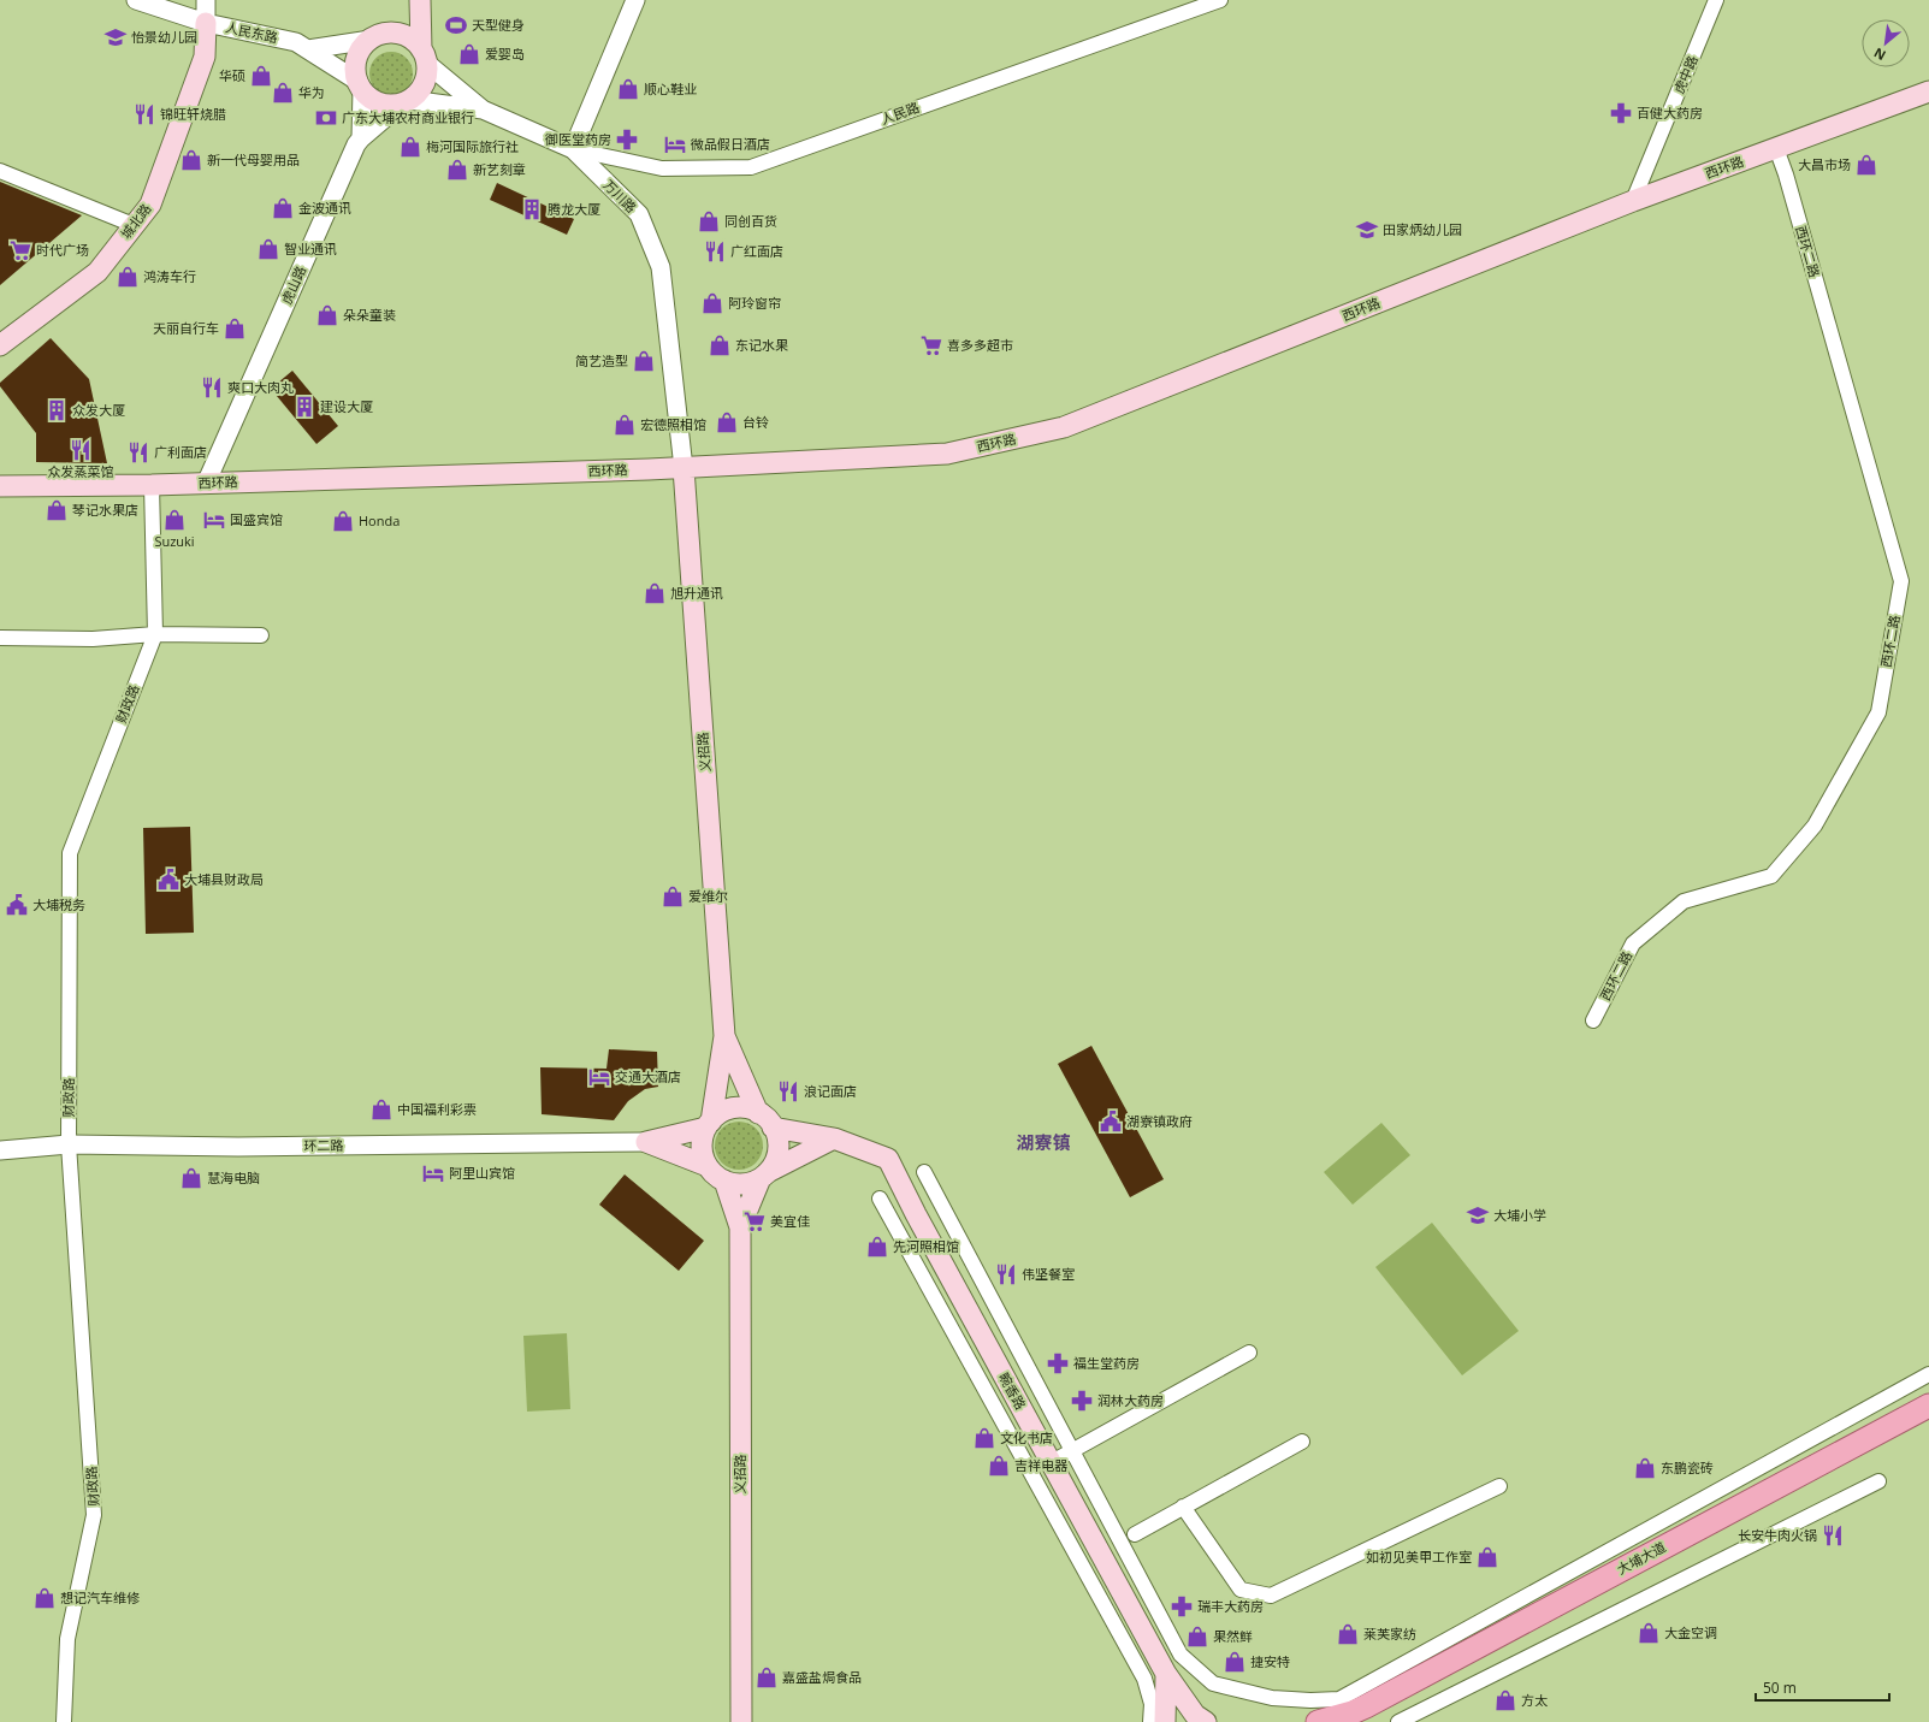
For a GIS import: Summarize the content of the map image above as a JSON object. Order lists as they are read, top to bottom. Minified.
{"streets":{"main road":["西环路","城北路","义招路","畹香路","大埔大道"],"street":["人民东路","虎中路","人民路","万川路","西环二路","虎山路","财政路","环二路"]},"crossings":[["人民东路","城北路"],["人民东路","虎山路"],["虎中路","西环路"],["人民路","万川路"],["西环路","万川路"],["西环路","西环二路"],["西环路","虎山路"],["西环路","财政路"],["西环路","义招路"],["万川路","义招路"],["财政路","环二路"]],"districts":["湖寮镇"],"places":{"sports":["天型健身"],"school or university":["怡景幼儿园","田家炳幼儿园","大埔小学"],"shop":["爱婴岛","华硕","顺心鞋业","华为","梅河国际旅行社","新一代母婴用品","大昌市场","新艺刻章","金波通讯","同创百货","智业通讯","鸿涛车行","阿玲窗帘","朵朵童装","天丽自行车","东记水果","简艺造型","台铃","宏德照相馆","琴记水果店","Suzuki","Honda","旭升通讯","爱维尔","中国福利彩票","慧海电脑","先河照相馆","文化书店","吉祥电器","东鹏瓷砖","如初见美甲工作室","想记汽车维修","大金空调","莱芙家纺","果然鲜","捷安特","嘉盛盐焗食品","方太"],"pharmacy":["百健大药房","御医堂药房","福生堂药房","润林大药房","瑞丰大药房"],"restaurant":["锦旺轩烧腊","广红面店","爽口大肉丸","众发蒸菜馆","广利面店","浪记面店","伟坚餐室","长安牛肉火锅"],"bank":["广东大埔农村商业银行"],"hotel":["微品假日酒店","国盛宾馆","交通大酒店","阿里山宾馆"],"building":["腾龙大厦","建设大厦","众发大厦"],"supermarket":["时代广场","喜多多超市","美宜佳"],"public building":["大埔县财政局","大埔税务","湖寮镇政府"]},"scale_bar":"50 m","north":"bottom left"}
